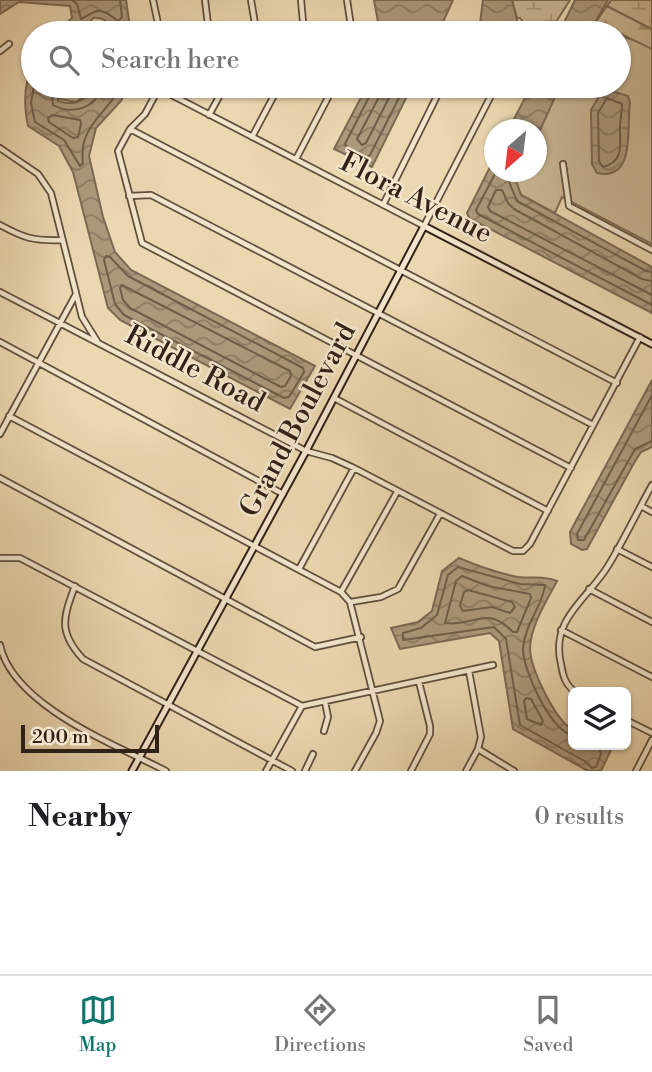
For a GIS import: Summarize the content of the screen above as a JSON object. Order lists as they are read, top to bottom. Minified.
{"streets":{"street":["Flora Avenue","Riddle Road","Grand Boulevard"]},"crossings":[["Flora Avenue","Grand Boulevard"],["Riddle Road","Grand Boulevard"]],"scale_bar":"200 m","north":"bottom left","page":{"search":"Search here","scale":"200 m","heading":["Nearby","0 results"],"nav":["Map","Directions","Saved"]}}
